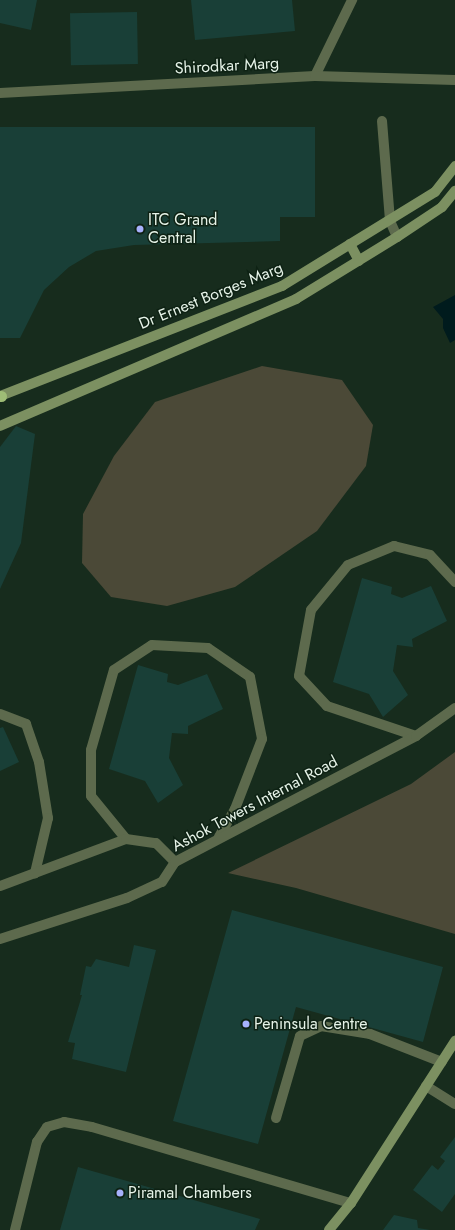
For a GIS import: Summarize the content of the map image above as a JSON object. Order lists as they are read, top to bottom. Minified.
{"streets":{"main road":["Dr Ernest Borges Marg"],"street":["Shirodkar Marg","Ashok Towers Internal Road"]},"places":["ITC Grand Central","Peninsula Centre","Piramal Chambers"]}
